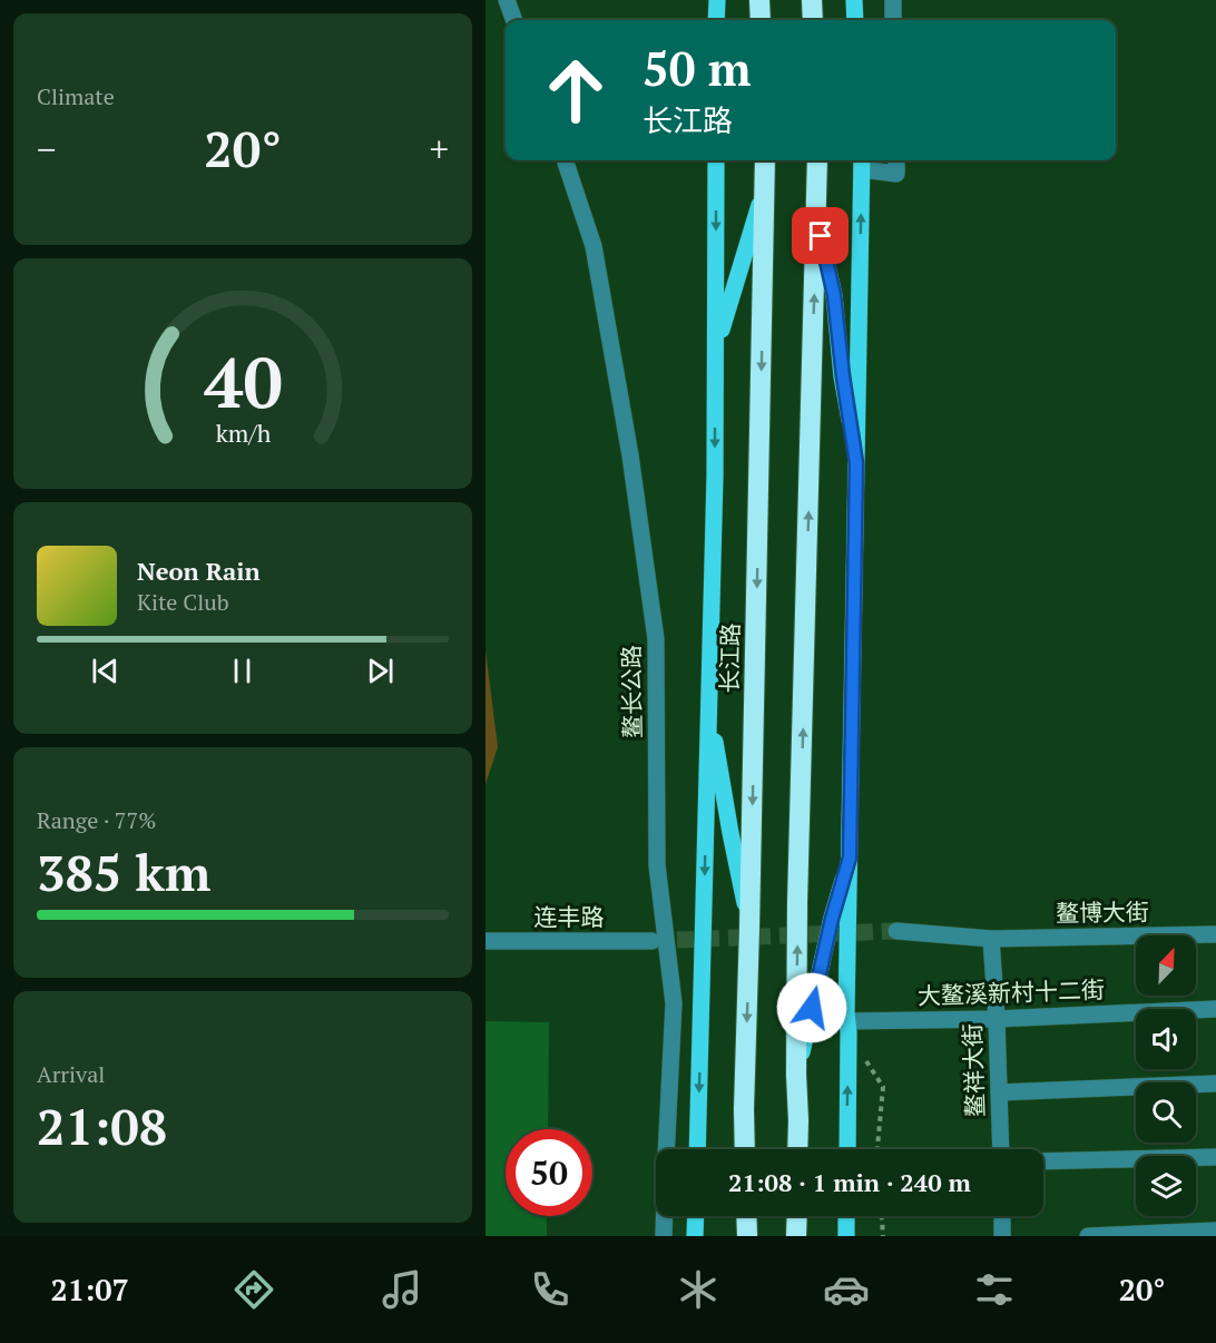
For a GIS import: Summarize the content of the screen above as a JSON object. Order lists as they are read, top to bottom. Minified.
{"streets":{"highway":["长江路"],"street":["鳌长公路","鳌博大街","连丰路","大鳌溪新村十二街","鳌祥大街"]},"crossings":[["鳌博大街","鳌祥大街"],["大鳌溪新村十二街","鳌祥大街"]],"north":"top right","page":{"tile":["Climate",["Range · 77%","385 km"],["Arrival","21:08"]],"turn":["50 m","长江路"],"heat":["−","20°","+"],"song":["Neon Rain","Kite Club"],"limit":"50","trip":"21:08 · 1 min · 240 m","tabs":["21:07","20°"],"gauge":["40","km/h"]}}
